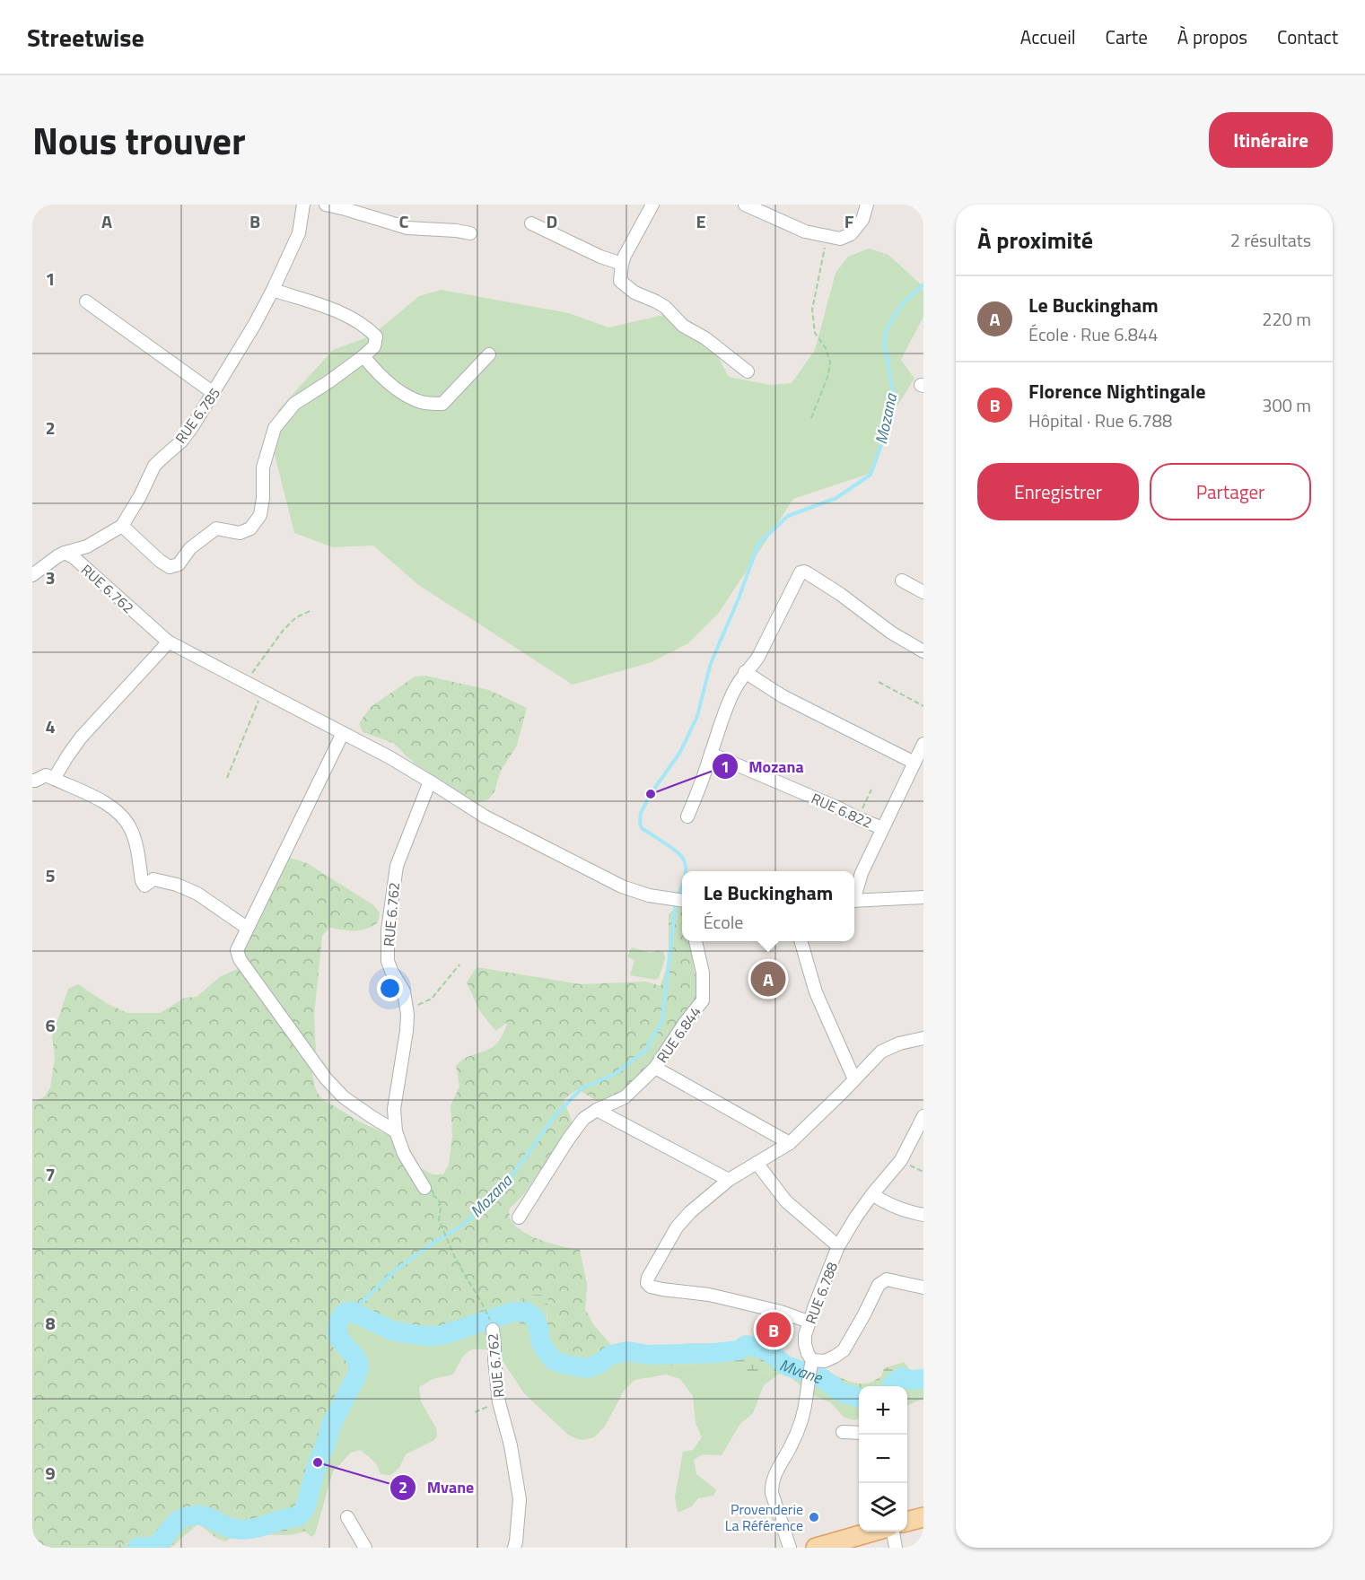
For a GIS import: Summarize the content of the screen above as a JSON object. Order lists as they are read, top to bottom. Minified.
{"streets":{"street":["RUE 6.785","RUE 6.762","RUE 6.822","RUE 6.844","RUE 6.788"]},"crossings":[["RUE 6.785","RUE 6.762"]],"water":["Mozana","Mvane"],"places":["Mozana","Mvane","Provenderie La Référence"],"page":{"header":"Streetwise","nav":["Accueil","Carte","À propos","Contact"],"title":"Nous trouver","buttons":["Itinéraire",["Enregistrer","Partager"]],"heading":["À proximité","2 résultats"],"list":[{"mark":"A","name":"Le Buckingham","note":"École · Rue 6.844","value":"220 m"},{"mark":"B","name":"Florence Nightingale","note":"Hôpital · Rue 6.788","value":"300 m"}],"popup":["Le Buckingham","École"],"pins":["A","B"],"map_buttons":["+","−"]},"grid":{"columns":["A","B","C","D","E","F"],"rows":["1","2","3","4","5","6","7","8","9"]}}
